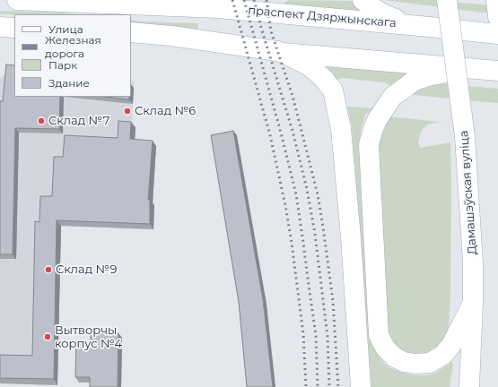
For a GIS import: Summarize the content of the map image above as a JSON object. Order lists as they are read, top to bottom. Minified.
{"streets":{"main road":["праспект Дзяржынскага","Дамашэўская вуліца"]},"places":["Склад №6","Склад №7","Склад №9","Вытворчы корпус №4"],"legend":["Улица","Железная дорога","Парк","Здание"]}
